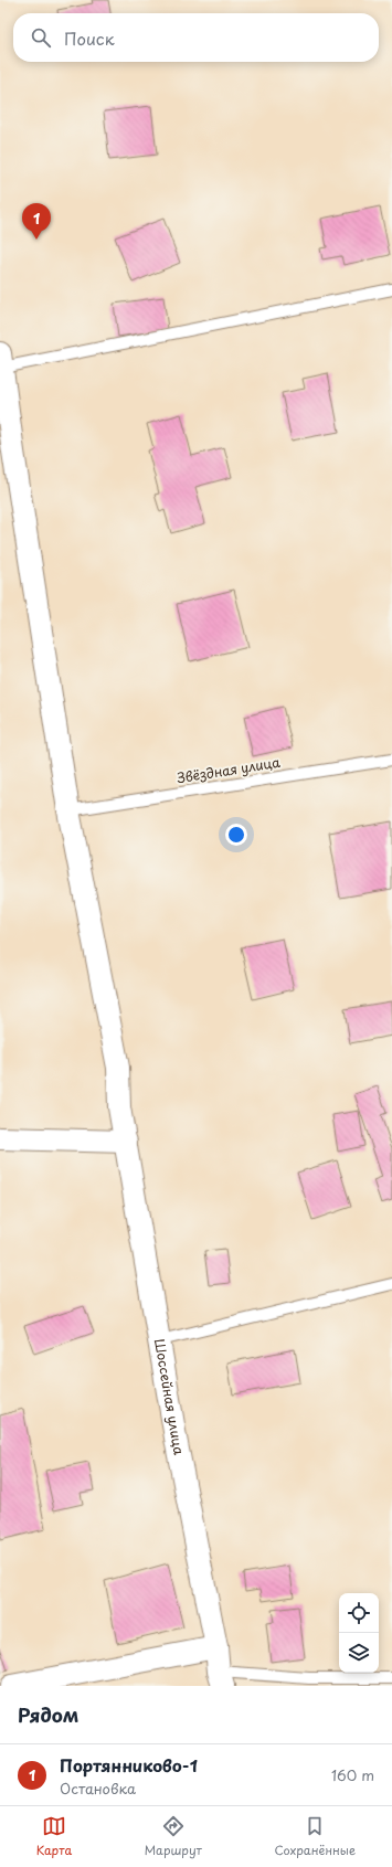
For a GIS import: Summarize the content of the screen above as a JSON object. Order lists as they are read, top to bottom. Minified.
{"streets":{"street":["Шоссейная улица"],"lane":["Звёздная улица"]},"crossings":[["Звёздная улица","Шоссейная улица"]],"page":{"search":"Поиск","pins":"1","heading":"Рядом","list":[{"mark":"1","name":"Портянниково-1","note":"Остановка","value":"160 m"}],"nav":["Карта","Маршрут","Сохранённые"]}}
